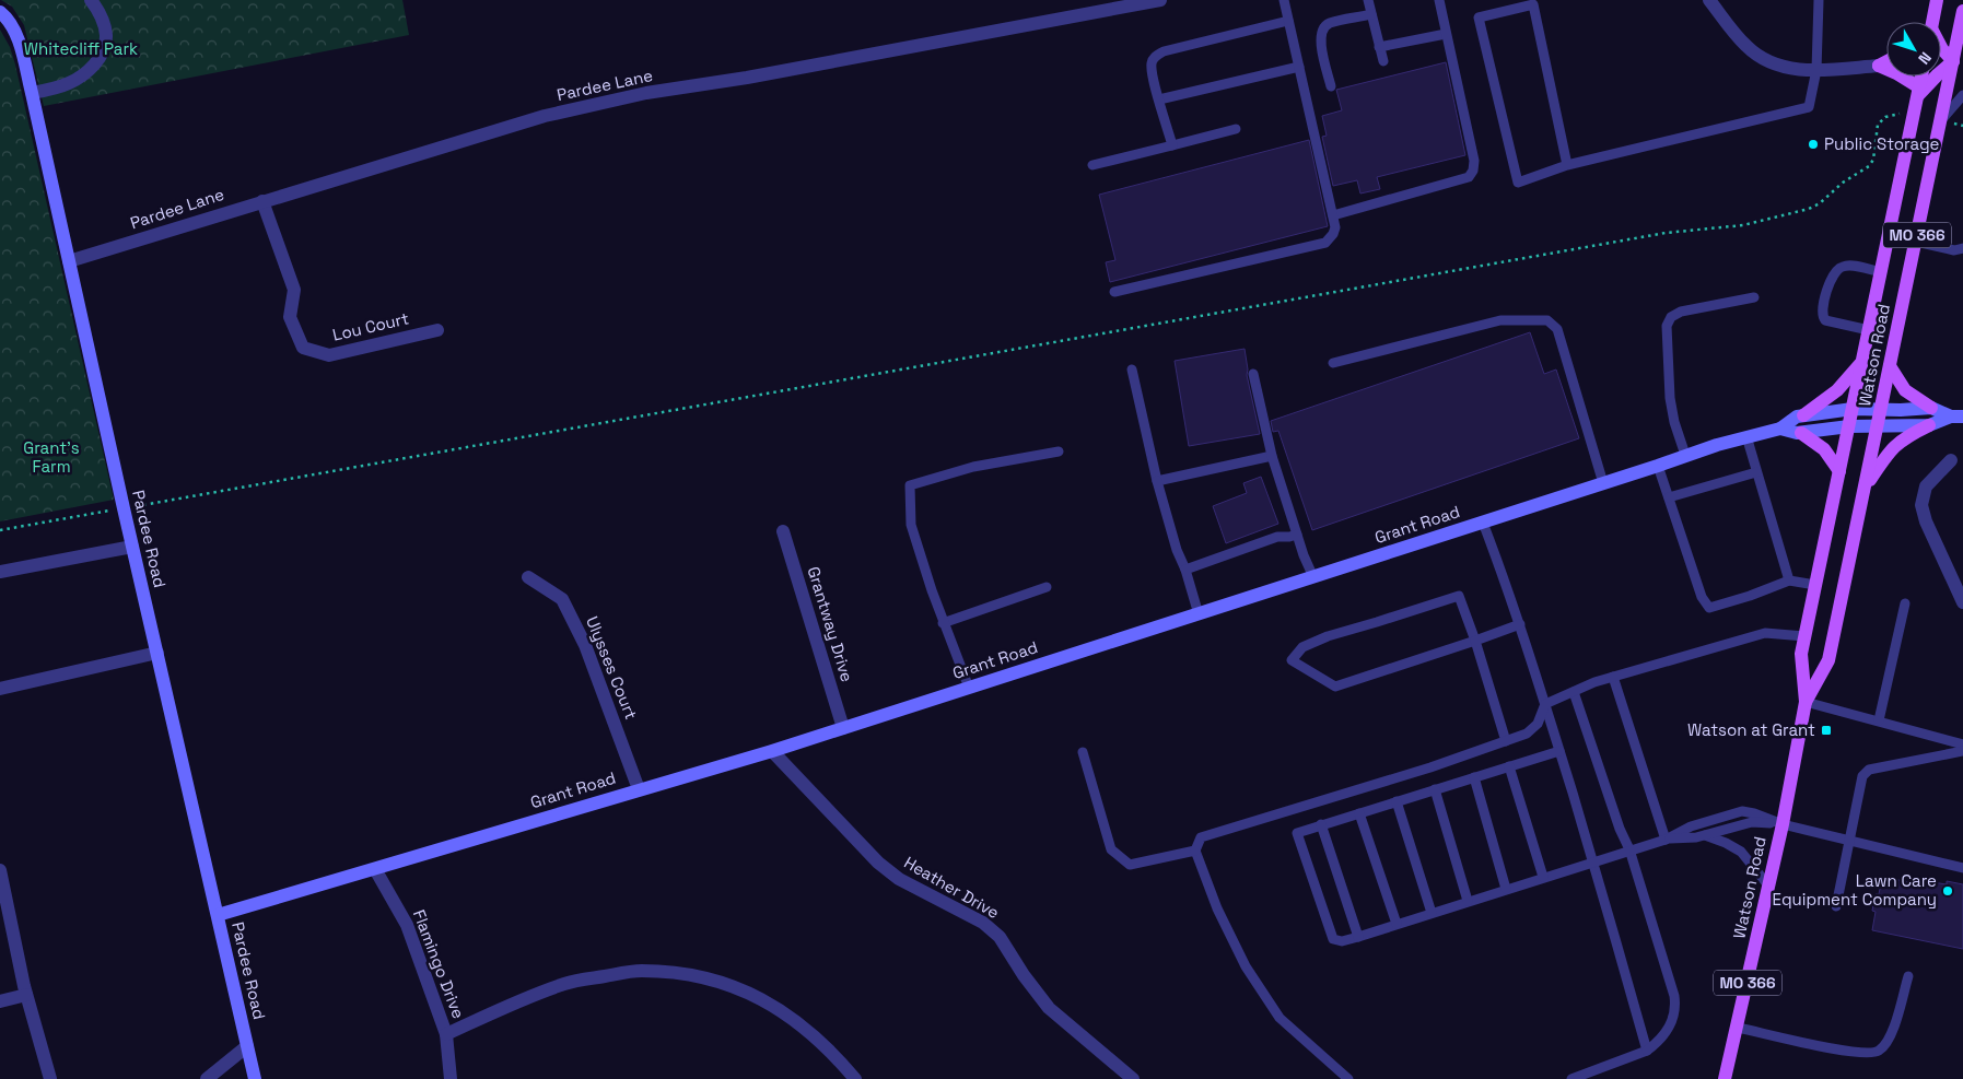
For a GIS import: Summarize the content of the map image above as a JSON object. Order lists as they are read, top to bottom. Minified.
{"streets":{"main road":["MO 366","Watson Road"],"street":["Pardee Lane","Lou Court","Grant Road","Pardee Road","Grantway Drive","Ulysses Court","Heather Drive","Flamingo Drive"]},"crossings":[["Pardee Lane","Lou Court"],["Pardee Lane","Pardee Road"],["Watson Road","Grant Road"],["Grant Road","Pardee Road"],["Grant Road","Grantway Drive"],["Grant Road","Ulysses Court"],["Grant Road","Heather Drive"],["Grant Road","Flamingo Drive"]],"parks":["Whitecliff Park","Grant's Farm"],"places":{"other":["Public Storage","Lawn Care Equipment Company"],"transit":["Watson at Grant"]},"north":"bottom right"}
